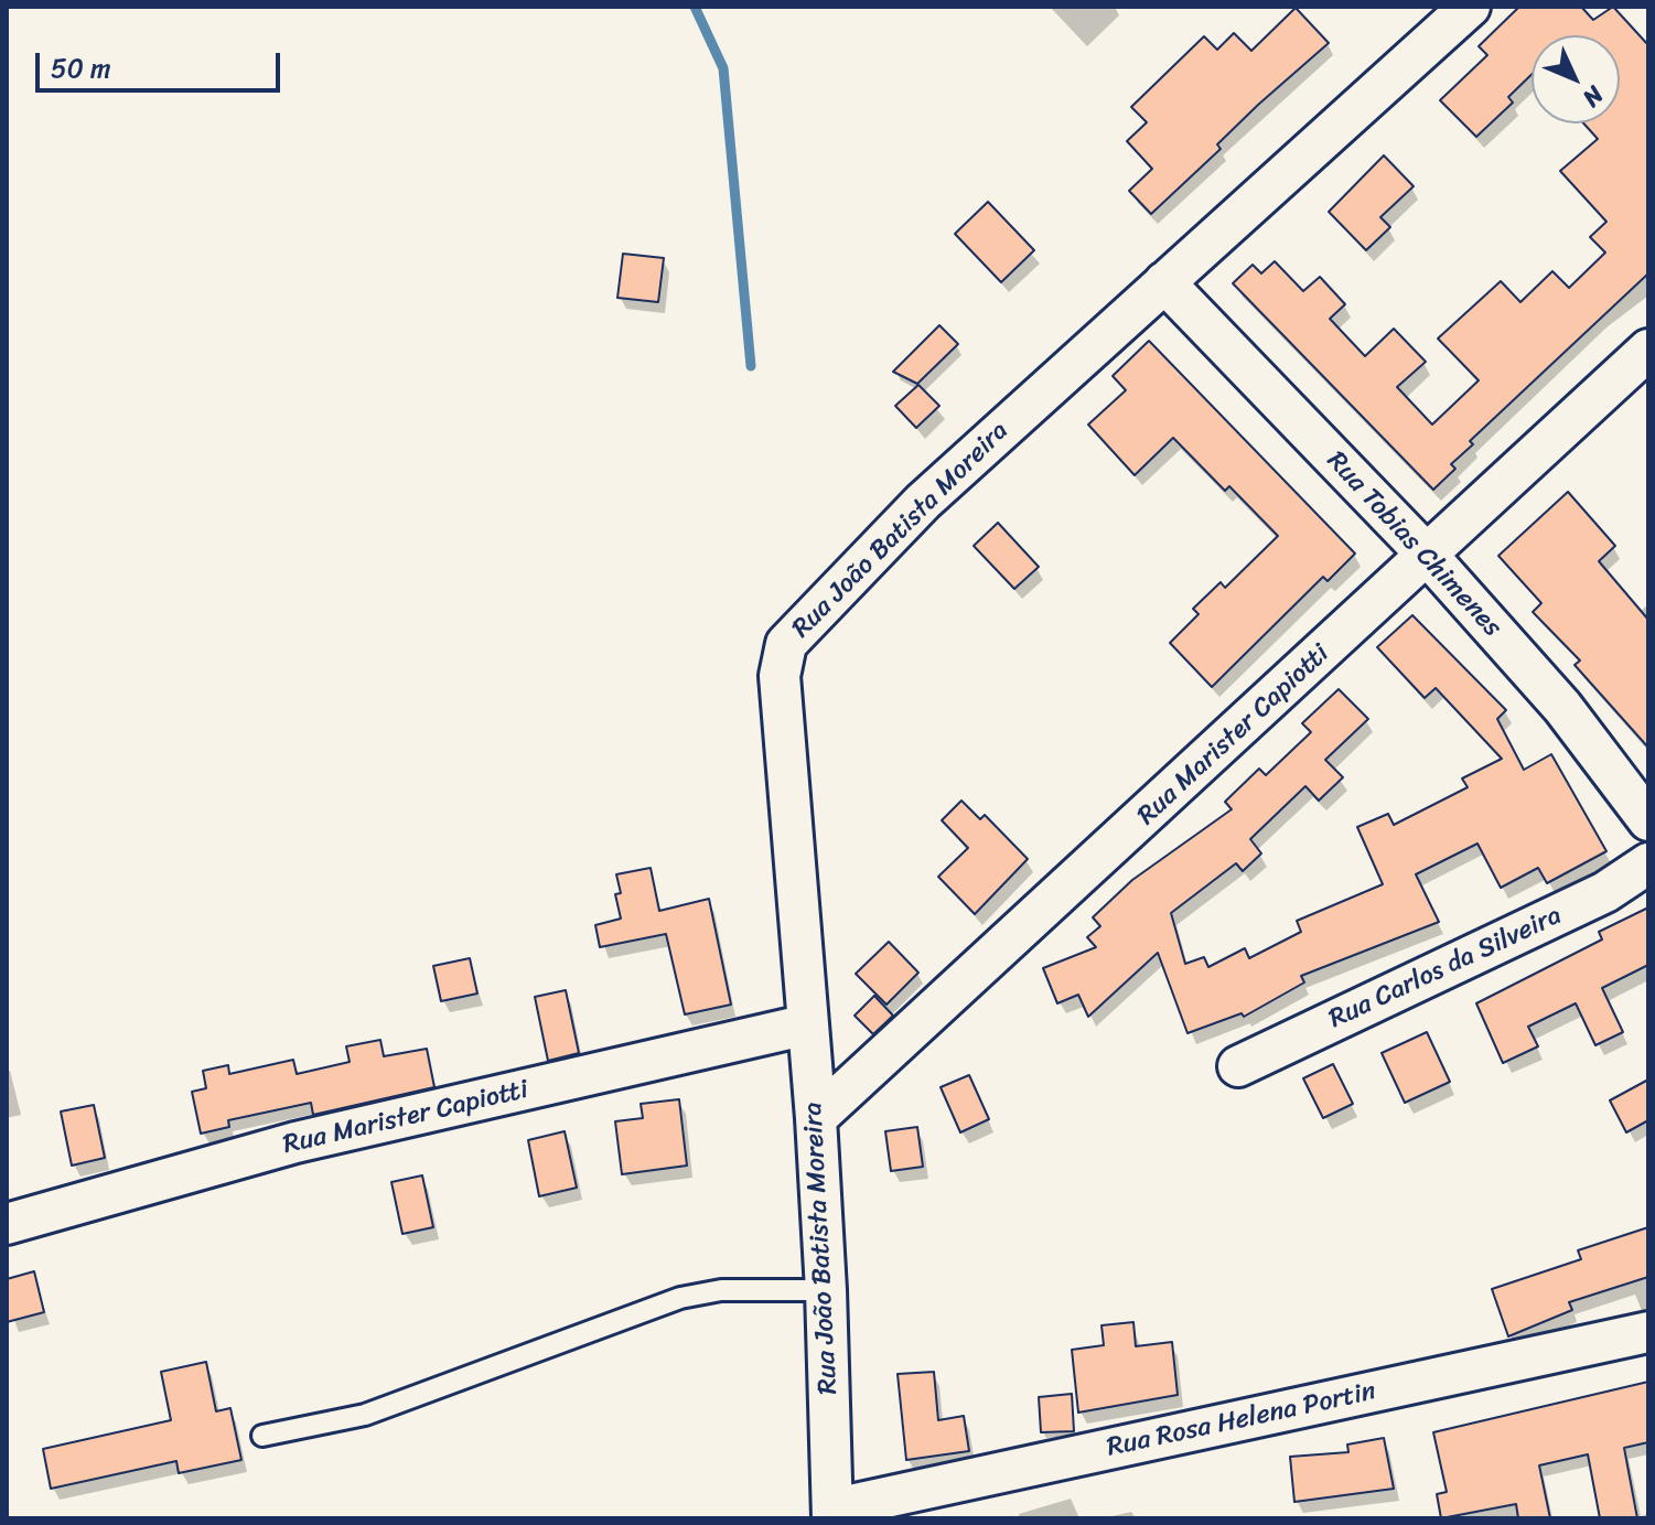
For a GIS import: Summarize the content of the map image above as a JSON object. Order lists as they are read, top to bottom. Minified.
{"streets":{"street":["Rua João Batista Moreira","Rua Tobias Chimenes","Rua Marister Capiotti","Rua Carlos da Silveira","Rua Rosa Helena Portin"]},"crossings":[["Rua João Batista Moreira","Rua Tobias Chimenes"],["Rua João Batista Moreira","Rua Marister Capiotti"],["Rua João Batista Moreira","Rua Rosa Helena Portin"],["Rua Tobias Chimenes","Rua Marister Capiotti"]],"scale_bar":"50 m","north":"bottom right"}
